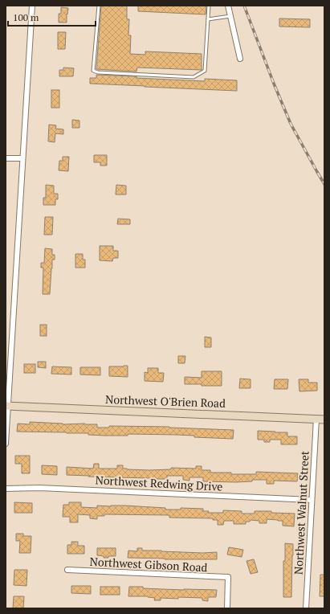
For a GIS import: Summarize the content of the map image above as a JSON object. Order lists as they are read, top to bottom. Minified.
{"streets":{"street":["Northwest O'Brien Road","Northwest Redwing Drive","Northwest Walnut Street","Northwest Gibson Road"]},"crossings":[["Northwest O'Brien Road","Northwest Walnut Street"],["Northwest Redwing Drive","Northwest Walnut Street"]],"scale_bar":"100 m"}
